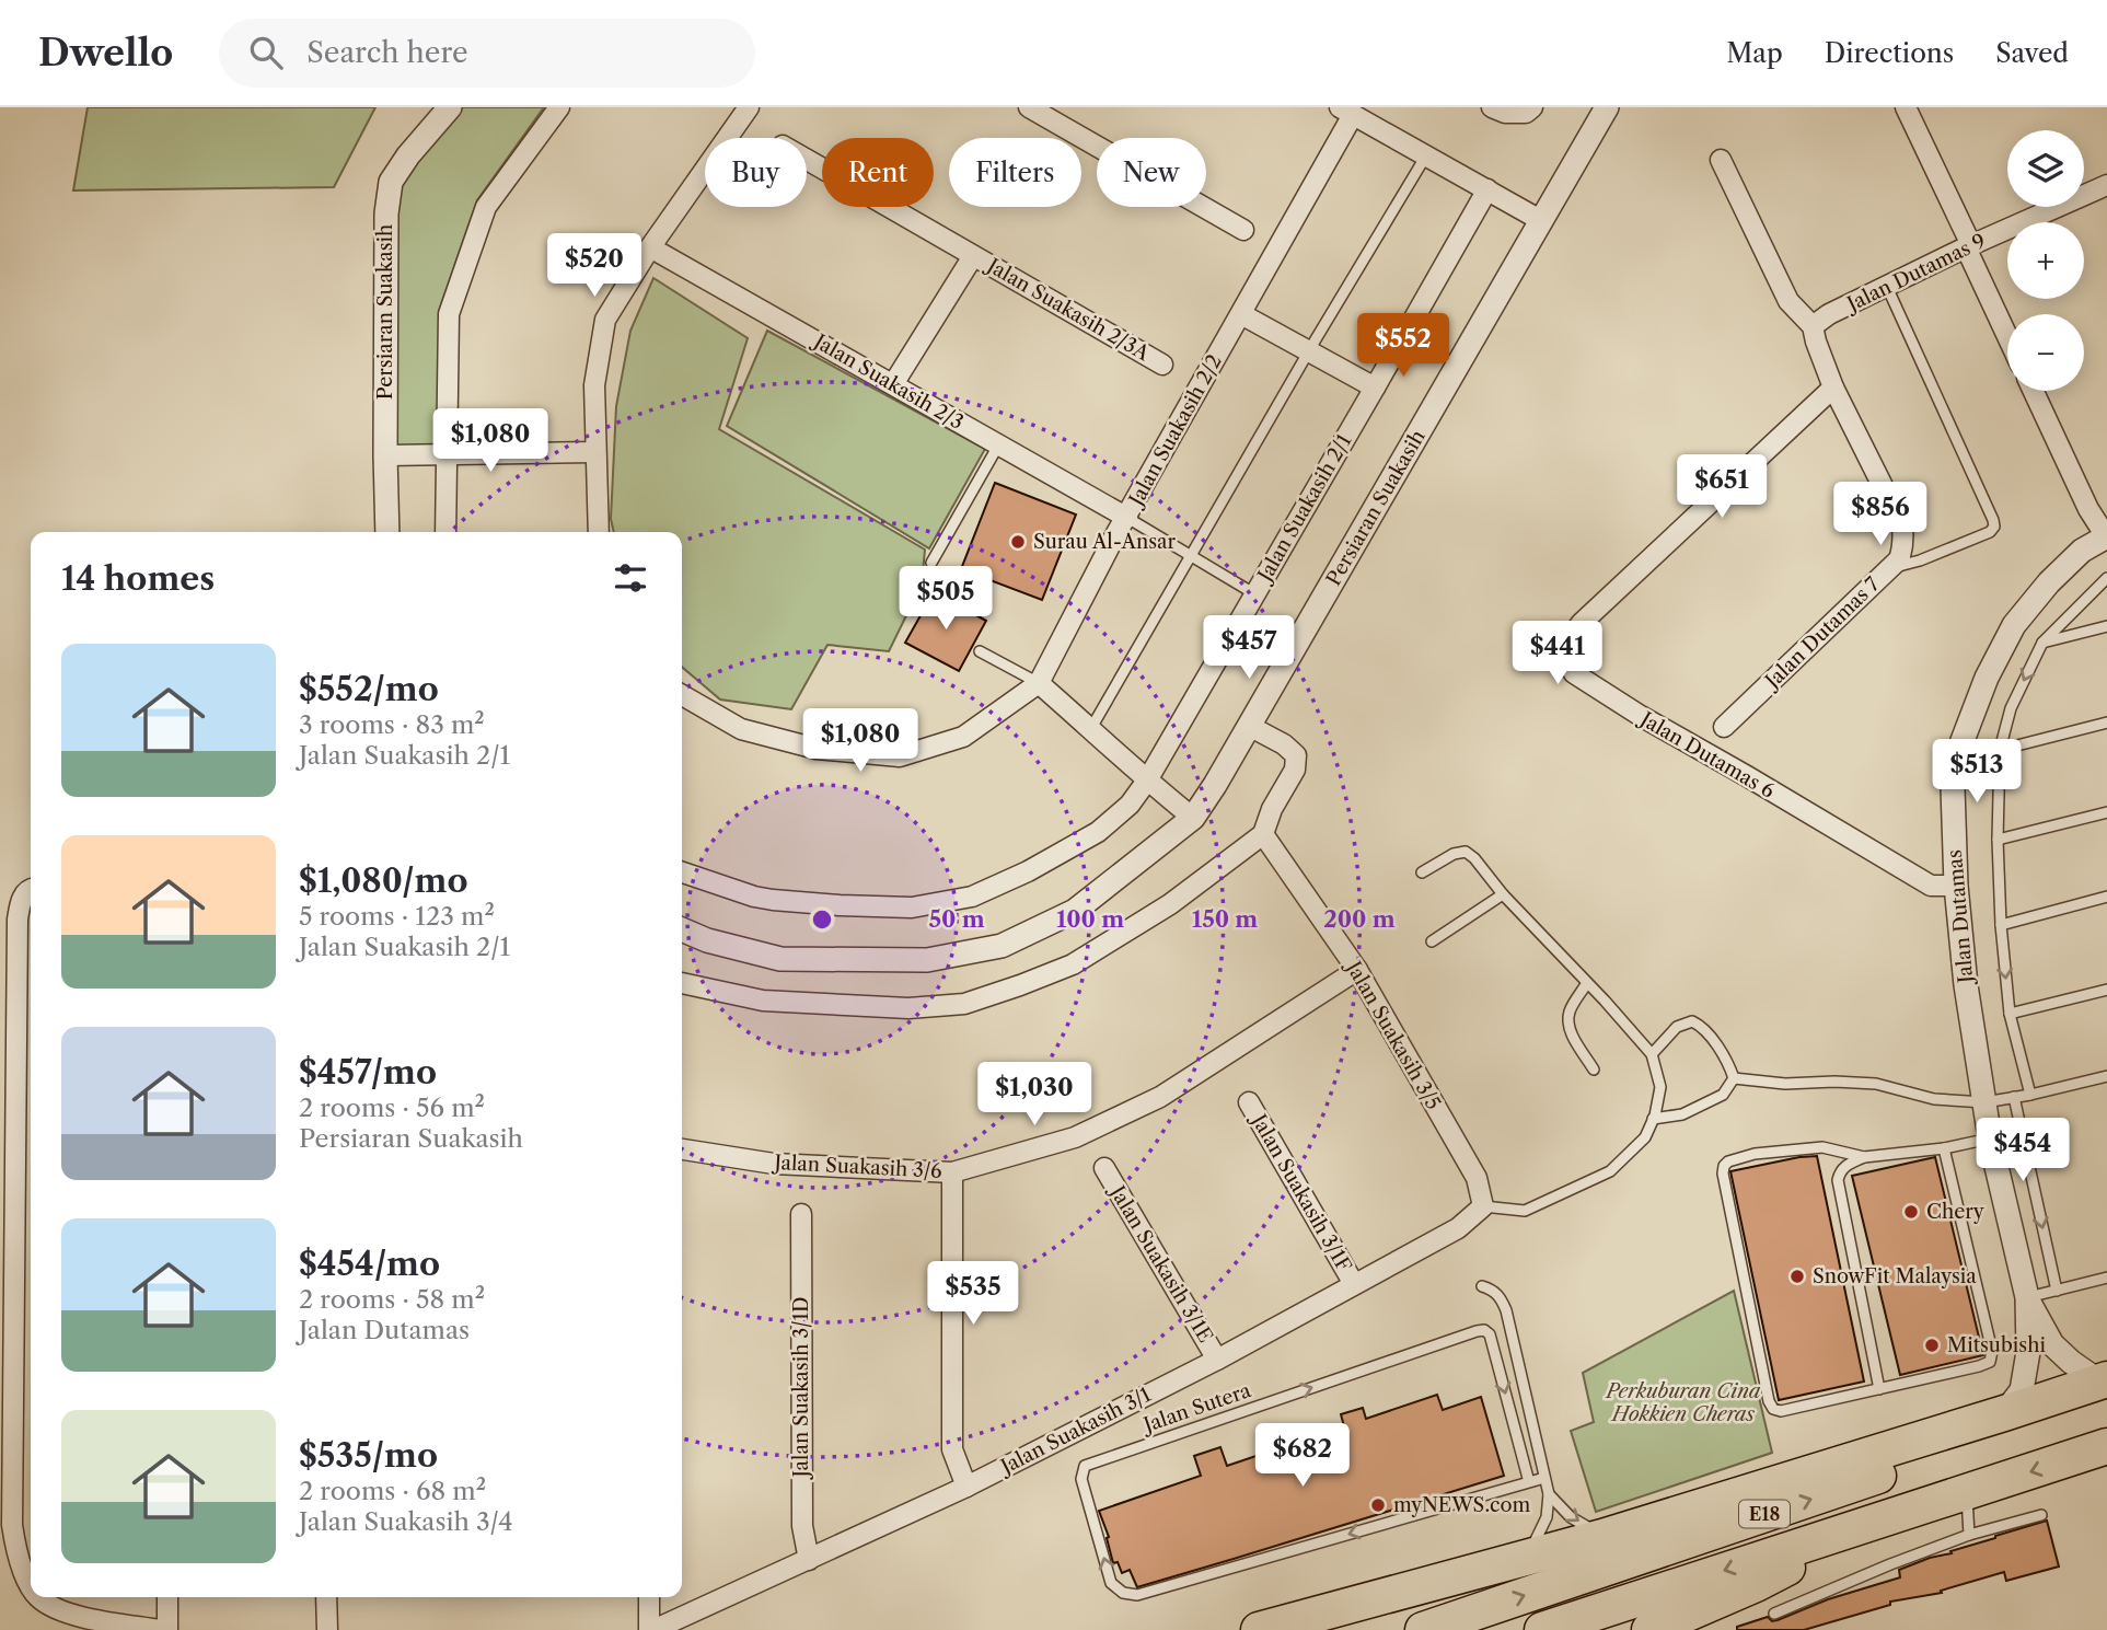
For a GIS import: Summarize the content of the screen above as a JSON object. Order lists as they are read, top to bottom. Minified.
{"streets":{"highway":["E18"],"street":["Jalan Dutamas 9","Jalan Suakasih 2/3A","Persiaran Suakasih","Jalan Suakasih 2/3","Jalan Suakasih 2/2","Jalan Suakasih 2/1","Jalan Dutamas 7","Jalan Dutamas 6","Jalan Dutamas","Jalan Suakasih 3/5","Jalan Suakasih 3/6","Jalan Suakasih 3/1F","Jalan Suakasih 3/1E","Jalan Suakasih 3/1D","Jalan Suakasih 3/1"],"lane":["Jalan Sutera"]},"crossings":[["Jalan Dutamas 9","Jalan Dutamas 7"],["Jalan Suakasih 2/3A","Jalan Suakasih 2/3"],["Jalan Suakasih 2/3","Jalan Suakasih 2/2"],["Jalan Dutamas 7","Jalan Dutamas 6"],["Jalan Dutamas 6","Jalan Dutamas"],["Jalan Suakasih 3/5","Jalan Suakasih 3/6"],["Jalan Suakasih 3/5","Jalan Suakasih 3/1"],["Jalan Suakasih 3/1F","Jalan Suakasih 3/1"],["Jalan Suakasih 3/1E","Jalan Suakasih 3/1"],["Jalan Suakasih 3/1D","Jalan Suakasih 3/1"]],"parks":["Perkuburan Cina Hokkien Cheras"],"places":["Surau Al-Ansar","Chery","SnowFit Malaysia","Mitsubishi","myNEWS.com"],"page":{"header":"Dwello","search":"Search here","nav":["Map","Directions","Saved"],"map_buttons":["+","−"],"chip":["Buy","Rent","Filters","New"],"price":["$520","$552","$1,080","$651","$856","$505","$457","$441","$1,080","$513","$1,030","$454","$535","$682"],"heading":"14 homes","list":[{"name":"$552/mo","note":"3 rooms · 83 m² · Jalan Suakasih 2/1"},{"name":"$1,080/mo","note":"5 rooms · 123 m² · Jalan Suakasih 2/1"},{"name":"$457/mo","note":"2 rooms · 56 m² · Persiaran Suakasih"},{"name":"$454/mo","note":"2 rooms · 58 m² · Jalan Dutamas"},{"name":"$535/mo","note":"2 rooms · 68 m² · Jalan Suakasih 3/4"}]},"rings":["50 m","100 m","150 m","200 m"]}
